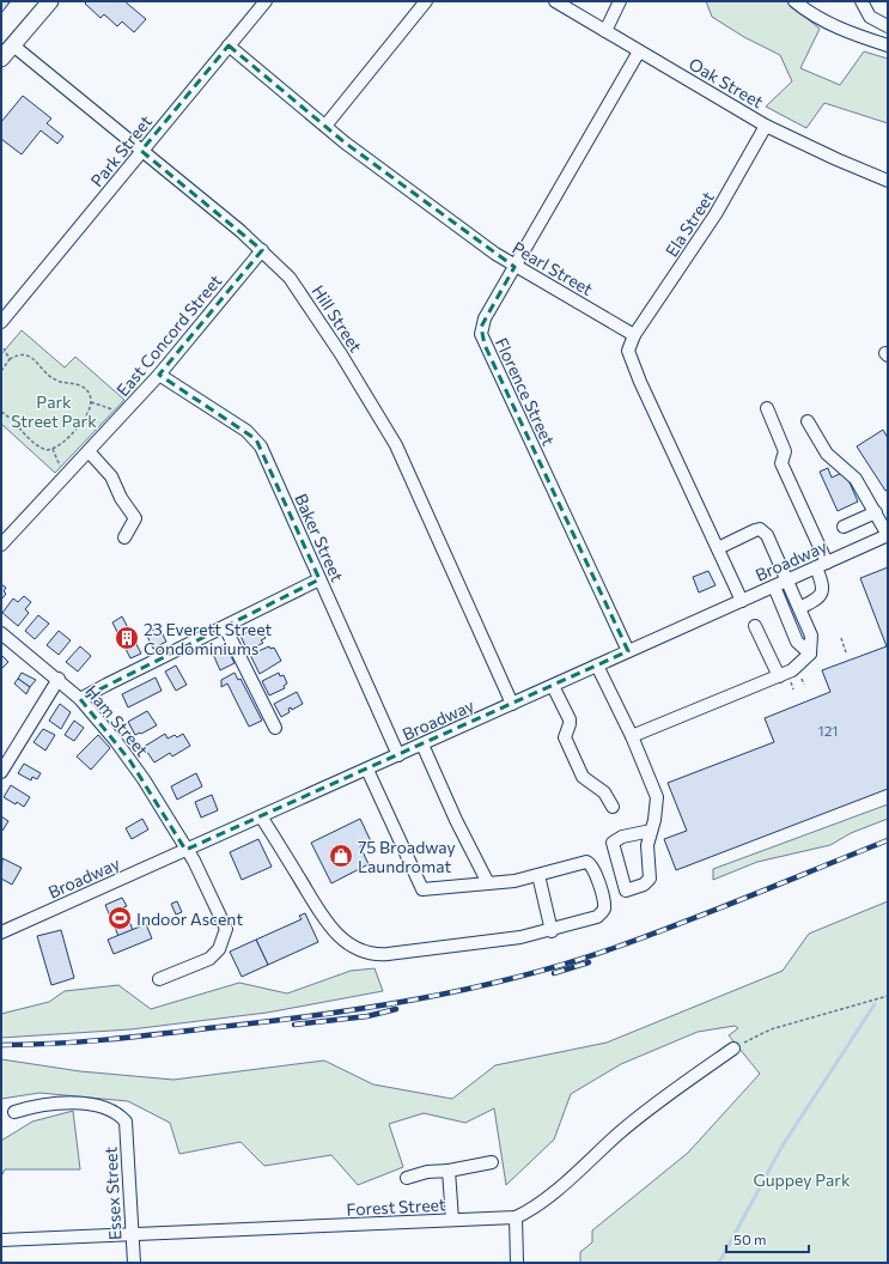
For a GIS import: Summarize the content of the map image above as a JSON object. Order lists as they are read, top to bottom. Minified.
{"streets":{"street":["Oak Street","Park Street","Ela Street","Pearl Street","Hill Street","East Concord Street","Florence Street","Baker Street","Broadway","Ham Street","Essex Street","Forest Street"]},"crossings":[["Oak Street","Ela Street"],["Oak Street","Florence Street"],["Park Street","Pearl Street"],["Park Street","Hill Street"],["Ela Street","Pearl Street"],["Pearl Street","Florence Street"],["Hill Street","East Concord Street"],["Hill Street","Broadway"],["East Concord Street","Baker Street"],["Florence Street","Broadway"],["Baker Street","Broadway"],["Broadway","Ham Street"],["Essex Street","Forest Street"]],"parks":["Park Street Park","Guppey Park"],"places":{"building":["23 Everett Street Condominiums"],"shop":["75 Broadway Laundromat"],"sports":["Indoor Ascent"]},"house_numbers":["121"],"scale_bar":"50 m"}
